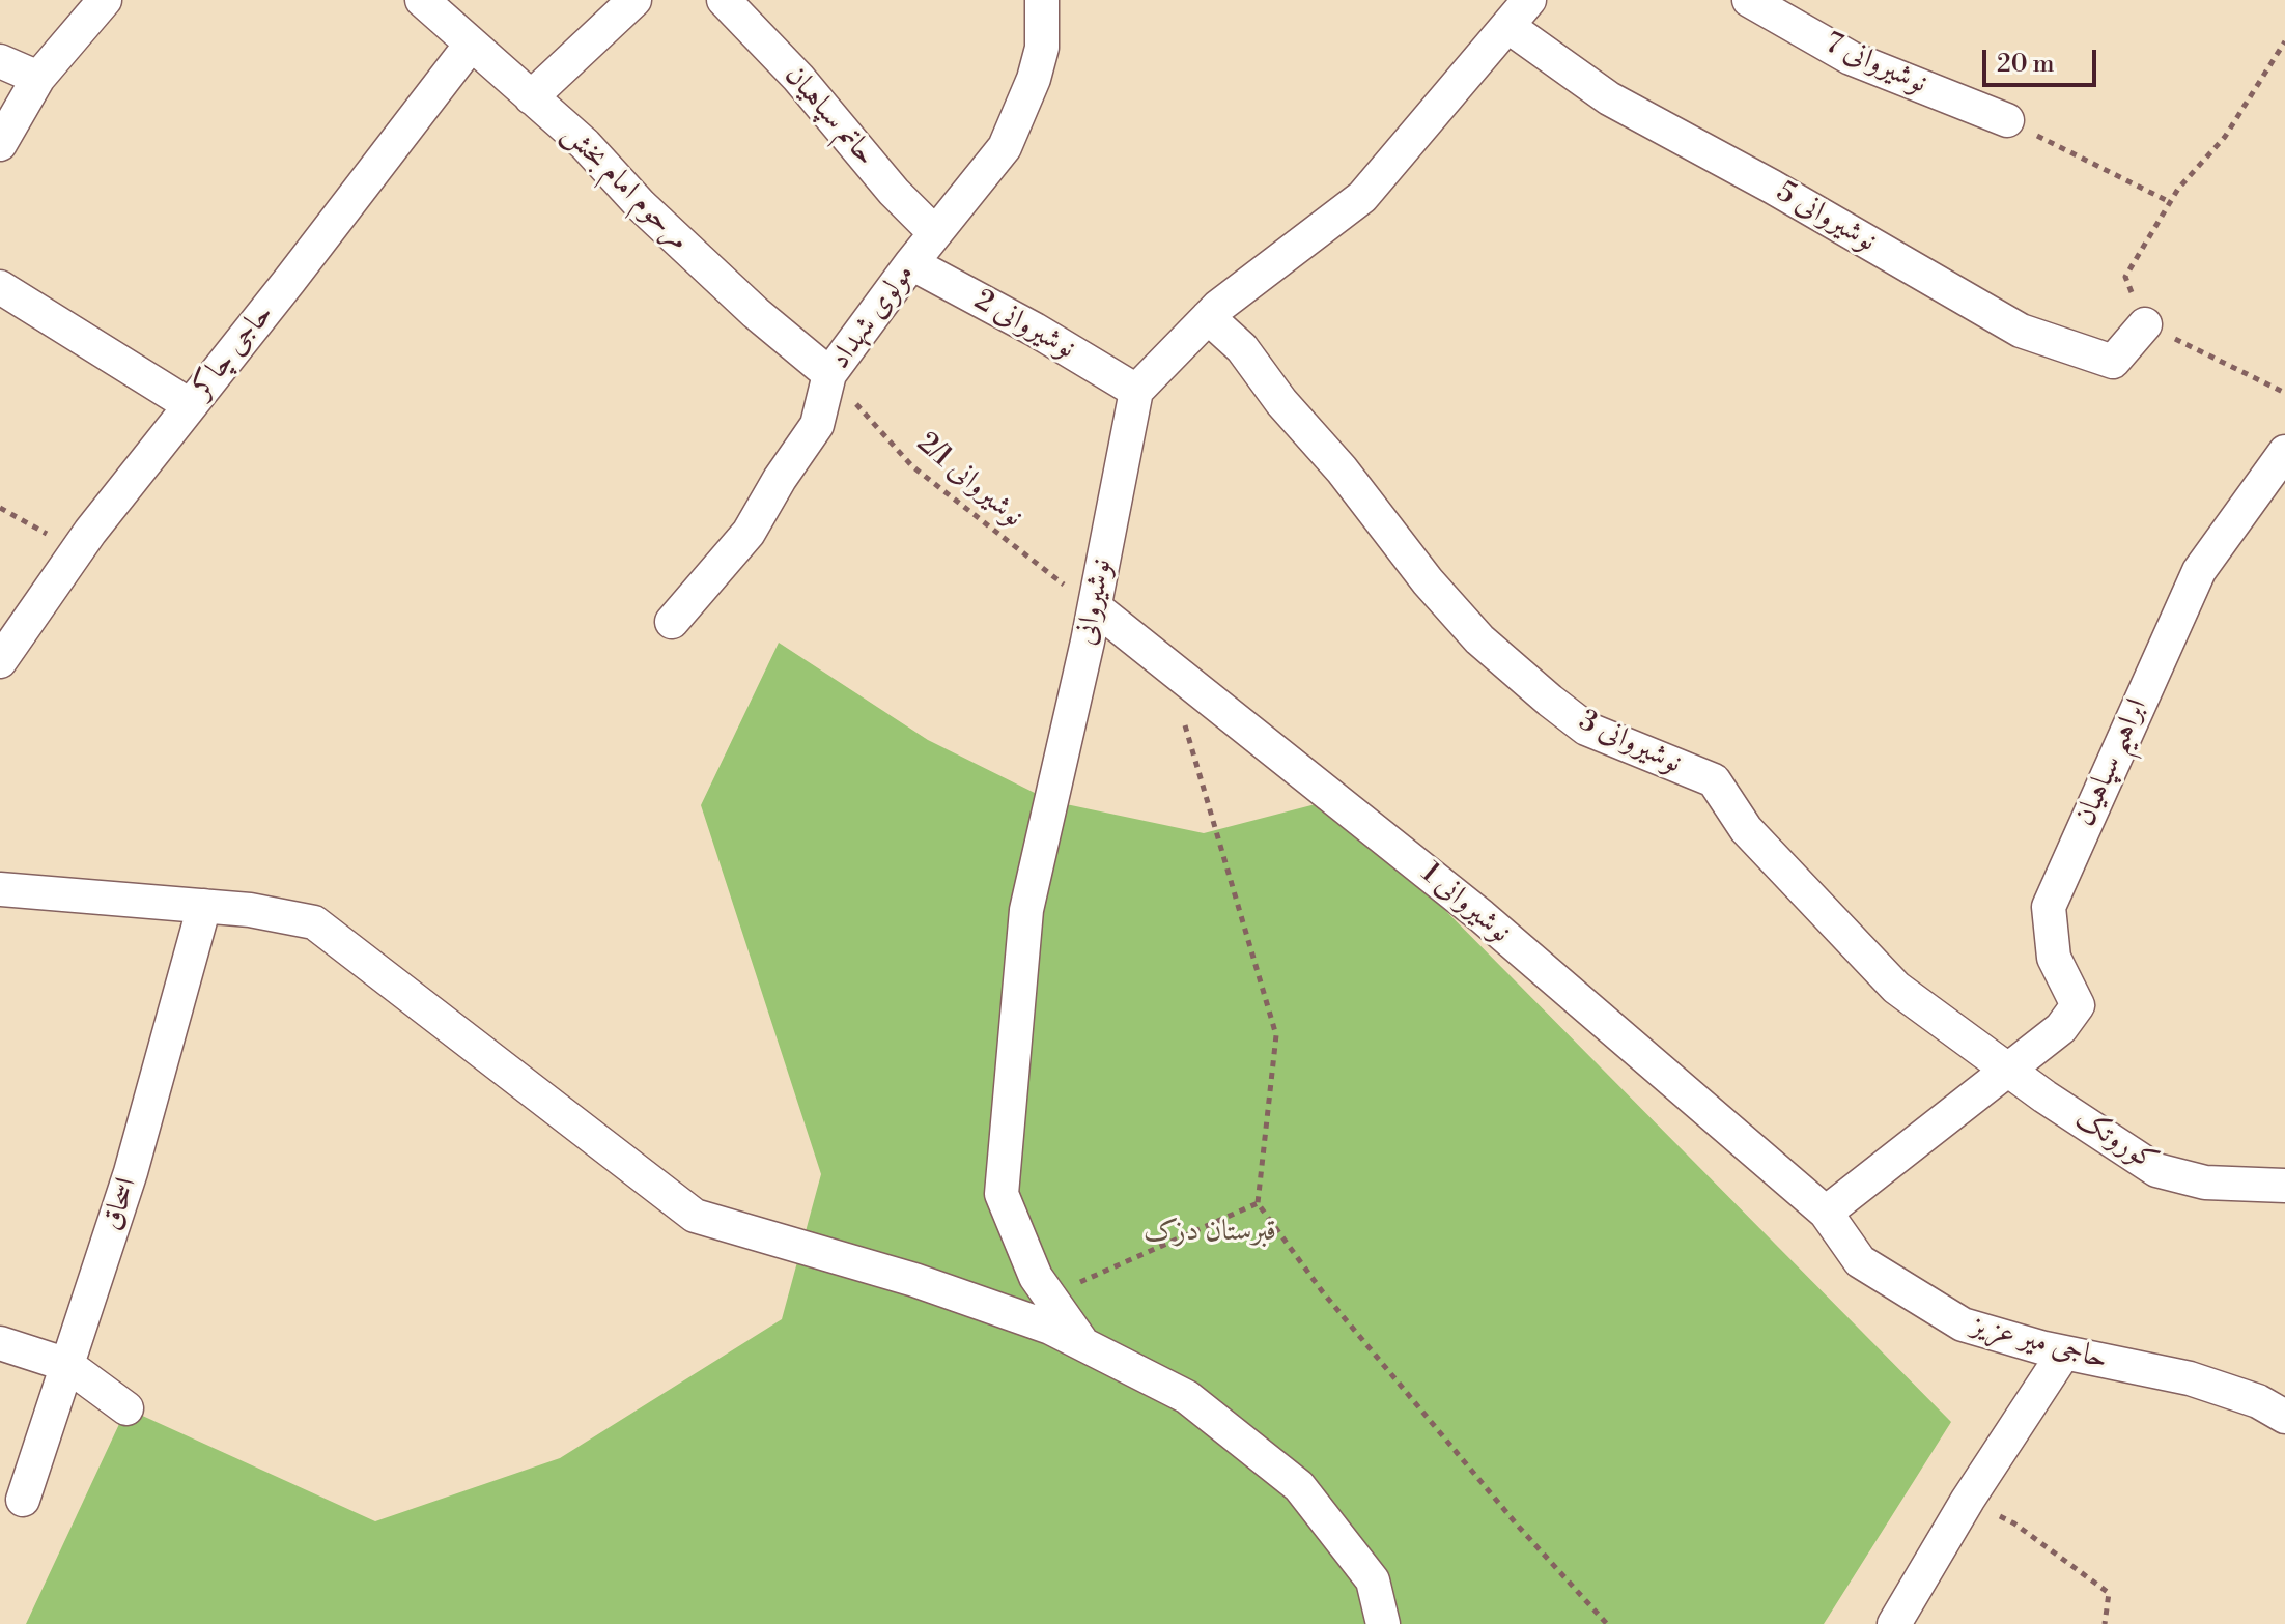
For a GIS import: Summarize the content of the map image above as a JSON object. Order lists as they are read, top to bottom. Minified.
{"streets":{"street":["نوشیروانی 7","حاتم سپاهیان","مرحوم امام بخش","نوشیروانی 5","مولوی شهداد","نوشیروانی 2","حاجی چاکر","نوشیروانی","نوشیروانی 3","ابراهیم سپاهیان","نوشیروانی 1","کوروتک","اسحاق","حاجی میر عزیز"],"path":["نوشیروانی 2/1"]},"crossings":[["حاتم سپاهیان","مولوی شهداد"],["مرحوم امام بخش","مولوی شهداد"],["مرحوم امام بخش","حاجی چاکر"],["مرحوم امام بخش","نوشیروانی 2/1"],["مولوی شهداد","نوشیروانی 2"],["مولوی شهداد","نوشیروانی 2/1"],["نوشیروانی 2","نوشیروانی"],["نوشیروانی 2/1","نوشیروانی"],["نوشیروانی 2/1","نوشیروانی 1"],["نوشیروانی","نوشیروانی 1"],["نوشیروانی 3","ابراهیم سپاهیان"],["نوشیروانی 3","کوروتک"],["ابراهیم سپاهیان","کوروتک"],["نوشیروانی 1","حاجی میر عزیز"]],"parks":["قبرستان دزک"],"scale_bar":"20 m"}
